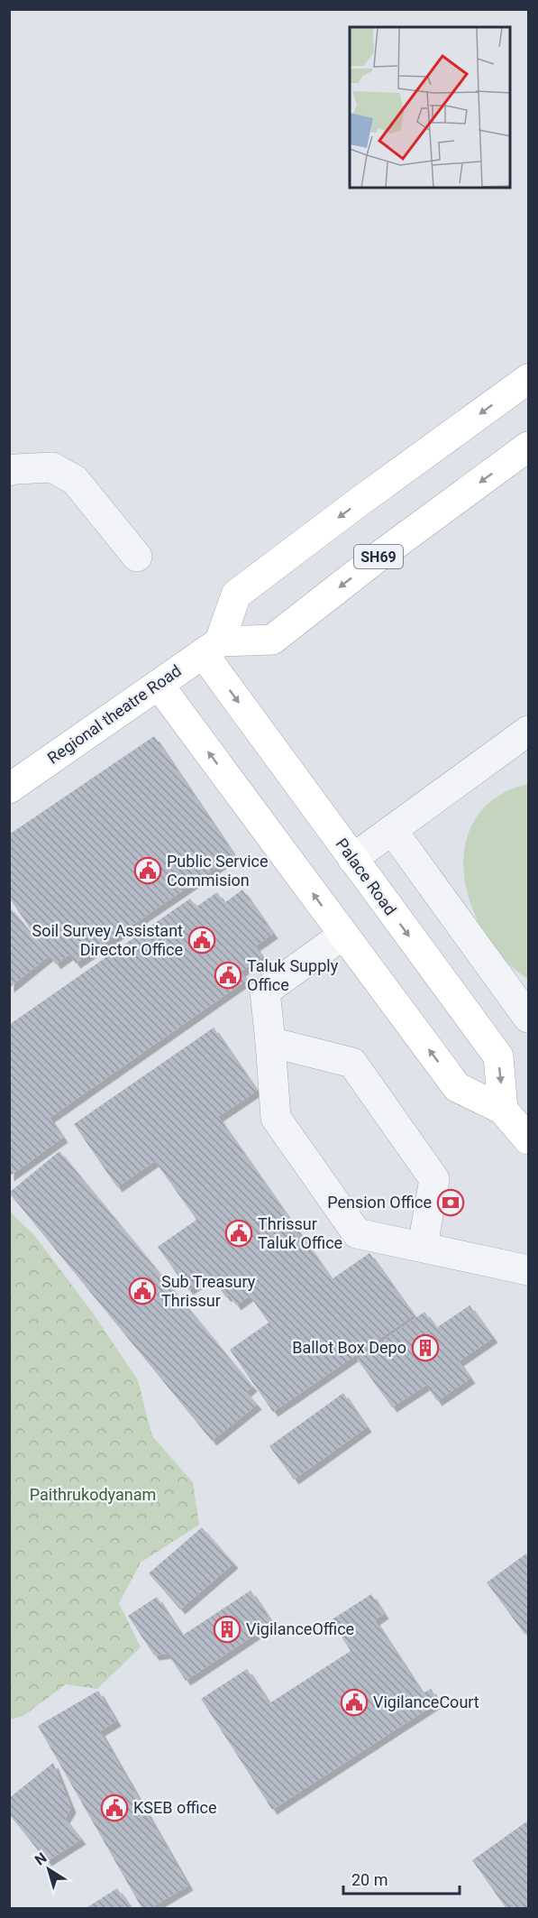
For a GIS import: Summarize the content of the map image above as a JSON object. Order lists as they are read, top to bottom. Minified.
{"streets":{"main road":["SH69","Regional theatre Road","Palace Road"]},"crossings":[["SH69","Regional theatre Road"],["SH69","Palace Road"],["Regional theatre Road","Palace Road"]],"parks":["Paithrukodyanam"],"places":{"public building":["Public Service Commision","Soil Survey Assistant Director Office","Taluk Supply Office","Thrissur Taluk Office","Sub Treasury Thrissur","VigilanceCourt","KSEB office"],"bank":["Pension Office"],"building":["Ballot Box Depo","VigilanceOffice"]},"scale_bar":"20 m","north":"top left"}
